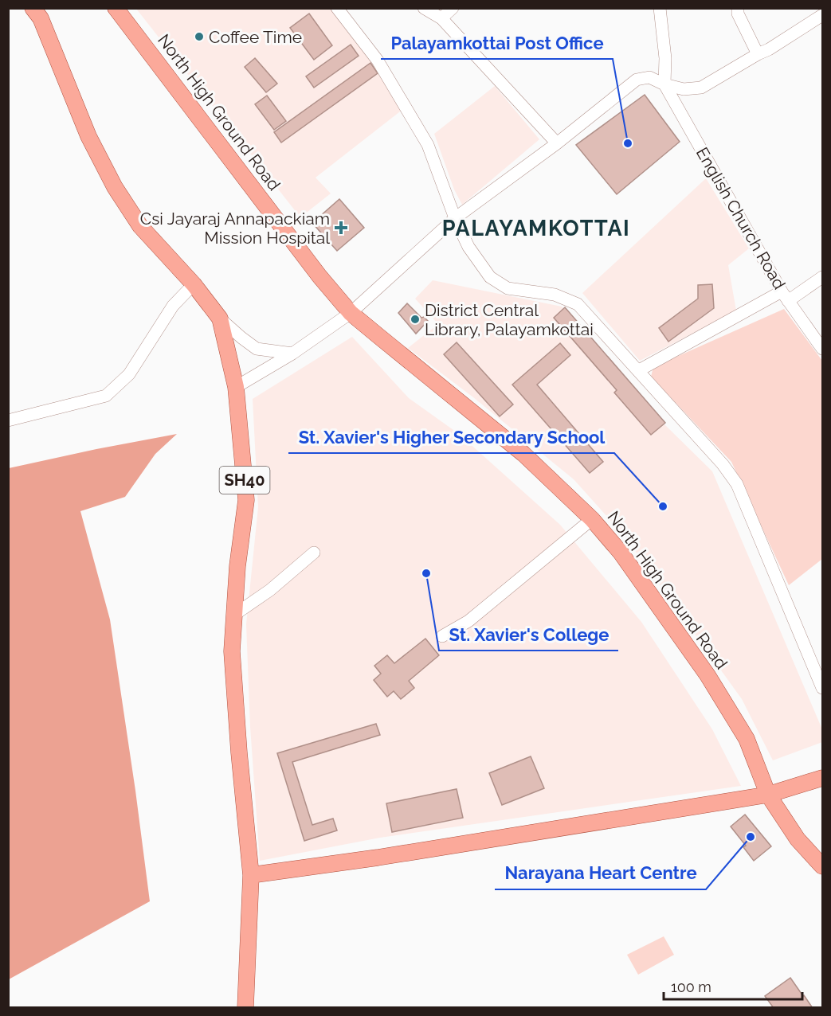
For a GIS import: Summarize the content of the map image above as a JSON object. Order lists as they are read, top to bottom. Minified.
{"streets":{"main road":["North High Ground Road","SH40"],"street":["English Church Road"]},"districts":["PALAYAMKOTTAI"],"places":{"other":["Coffee Time","Palayamkottai Post Office","District Central Library, Palayamkottai","St. Xavier's Higher Secondary School","St. Xavier's College","Narayana Heart Centre"],"health":["Csi Jayaraj Annapackiam Mission Hospital"]},"scale_bar":"100 m"}
